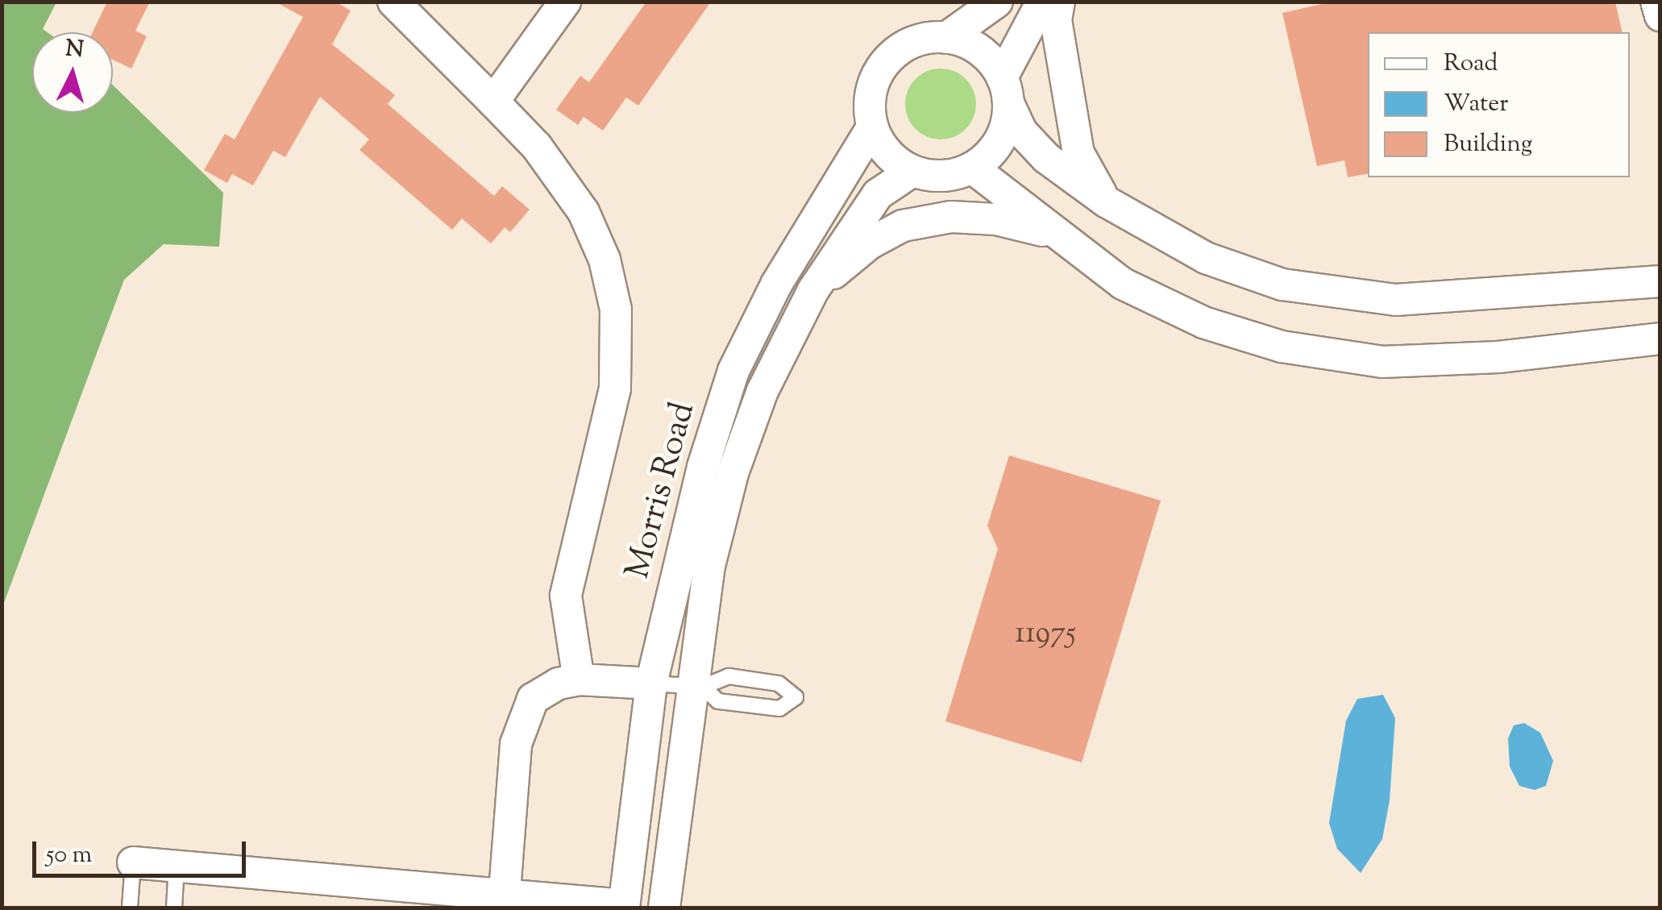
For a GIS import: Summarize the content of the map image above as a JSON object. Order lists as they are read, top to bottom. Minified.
{"streets":{"street":["Morris Road"]},"house_numbers":["11975"],"legend":["Road","Water","Building"],"scale_bar":"50 m","north":"top"}
